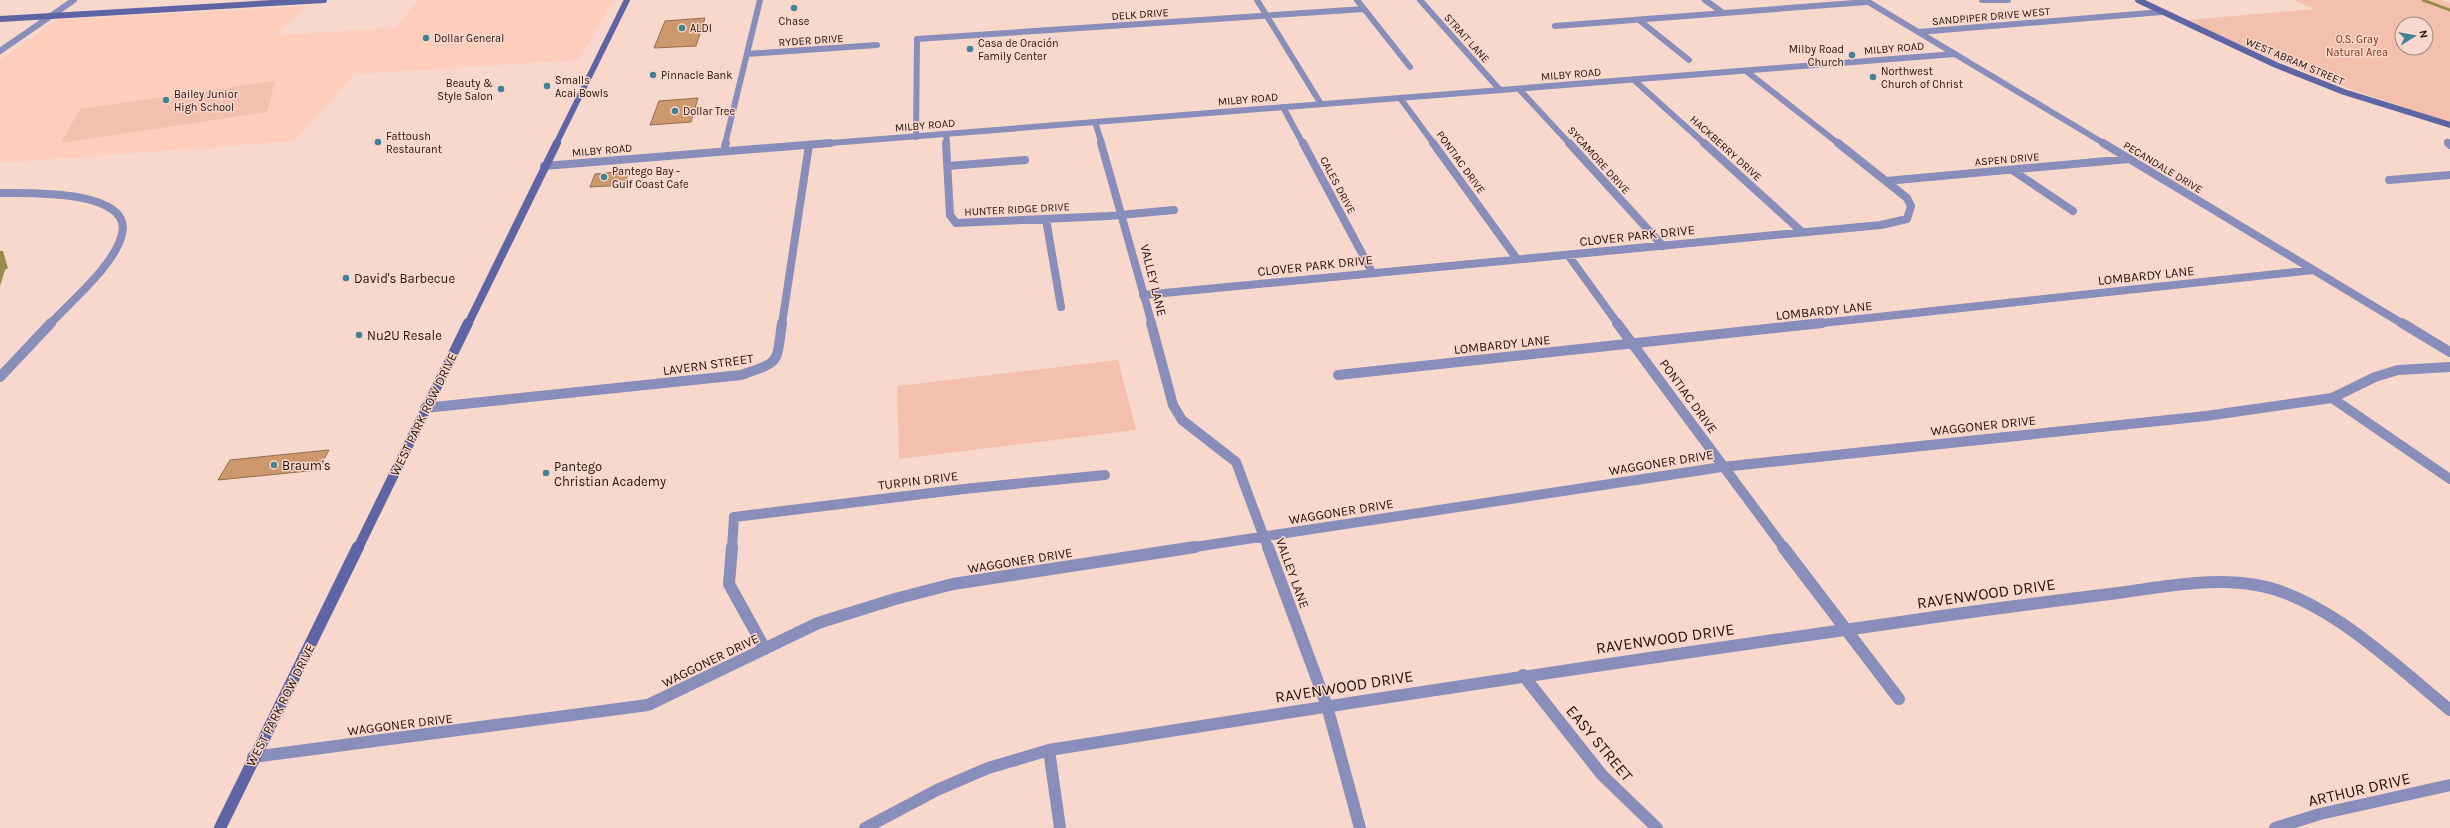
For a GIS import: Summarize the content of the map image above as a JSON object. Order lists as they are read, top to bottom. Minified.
{"streets":{"main road":["WEST ABRAM STREET","WEST PARK ROW DRIVE"],"street":["DELK DRIVE","SANDPIPER DRIVE WEST","STRAIT LANE","RYDER DRIVE","MILBY ROAD","HACKBERRY DRIVE","ASPEN DRIVE","SYCAMORE DRIVE","PONTIAC DRIVE","PECANDALE DRIVE","CALES DRIVE","HUNTER RIDGE DRIVE","CLOVER PARK DRIVE","LOMBARDY LANE","VALLEY LANE","LAVERN STREET","WAGGONER DRIVE","TURPIN DRIVE","RAVENWOOD DRIVE","EASY STREET","ARTHUR DRIVE"]},"crossings":[["DELK DRIVE","MILBY ROAD"],["SANDPIPER DRIVE WEST","WEST ABRAM STREET"],["SANDPIPER DRIVE WEST","PECANDALE DRIVE"],["STRAIT LANE","MILBY ROAD"],["MILBY ROAD","HACKBERRY DRIVE"],["MILBY ROAD","SYCAMORE DRIVE"],["MILBY ROAD","PONTIAC DRIVE"],["MILBY ROAD","PECANDALE DRIVE"],["MILBY ROAD","CALES DRIVE"],["MILBY ROAD","HUNTER RIDGE DRIVE"],["MILBY ROAD","CLOVER PARK DRIVE"],["MILBY ROAD","VALLEY LANE"],["MILBY ROAD","LAVERN STREET"],["MILBY ROAD","WEST PARK ROW DRIVE"],["HACKBERRY DRIVE","CLOVER PARK DRIVE"],["ASPEN DRIVE","PECANDALE DRIVE"],["ASPEN DRIVE","CLOVER PARK DRIVE"],["SYCAMORE DRIVE","CLOVER PARK DRIVE"],["PONTIAC DRIVE","CLOVER PARK DRIVE"],["PONTIAC DRIVE","LOMBARDY LANE"],["PONTIAC DRIVE","WAGGONER DRIVE"],["PONTIAC DRIVE","RAVENWOOD DRIVE"],["PECANDALE DRIVE","LOMBARDY LANE"],["CALES DRIVE","CLOVER PARK DRIVE"],["HUNTER RIDGE DRIVE","VALLEY LANE"],["CLOVER PARK DRIVE","VALLEY LANE"],["VALLEY LANE","WAGGONER DRIVE"],["VALLEY LANE","RAVENWOOD DRIVE"],["LAVERN STREET","WEST PARK ROW DRIVE"],["WEST PARK ROW DRIVE","WAGGONER DRIVE"],["WAGGONER DRIVE","TURPIN DRIVE"],["RAVENWOOD DRIVE","EASY STREET"]],"parks":["O.S. Gray Natural Area"],"places":["Chase","ALDI","Dollar General","Casa de Oración Family Center","Milby Road Church","Pinnacle Bank","Northwest Church of Christ","Smalls Acai Bowls","Beauty & Style Salon","Bailey Junior High School","Dollar Tree","Fattoush Restaurant","Pantego Bay - Gulf Coast Cafe","David's Barbecue","Nu2U Resale","Braum's","Pantego Christian Academy"],"north":"right"}
